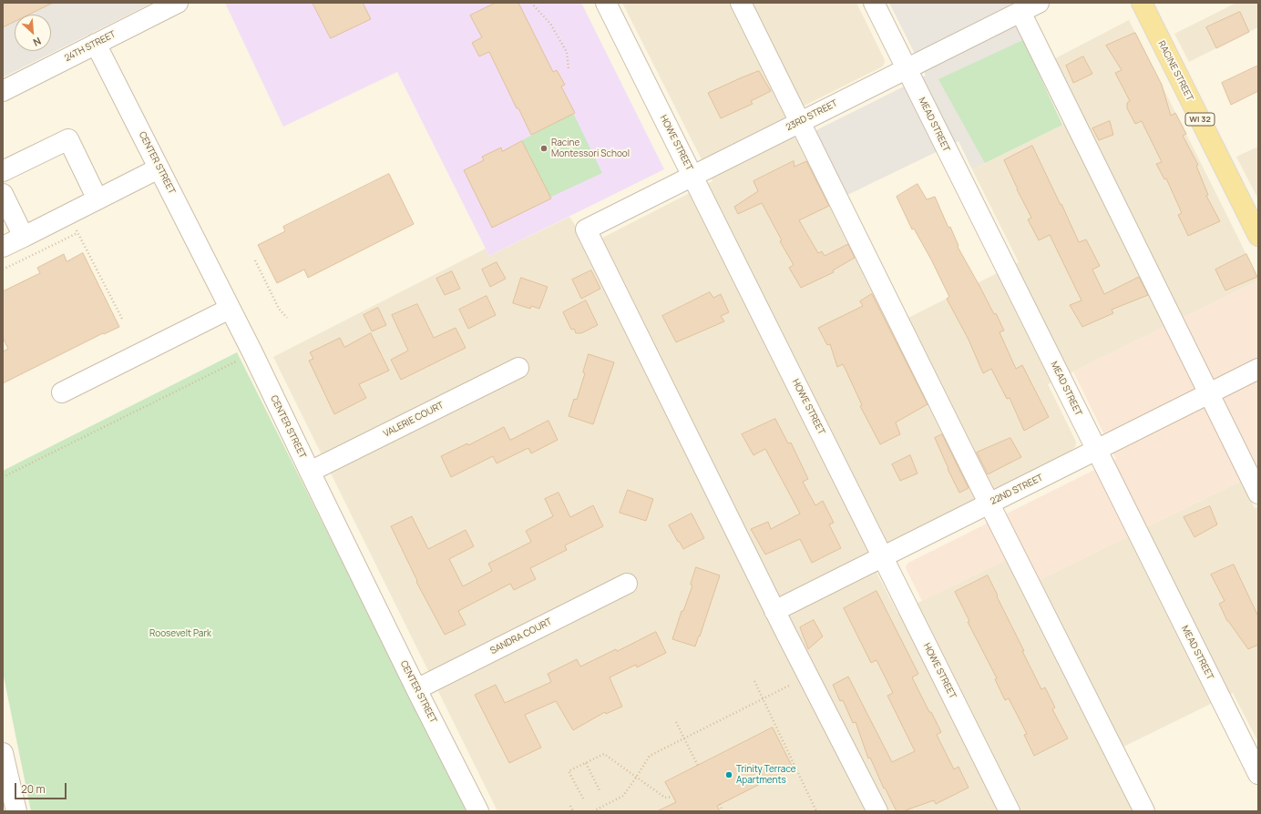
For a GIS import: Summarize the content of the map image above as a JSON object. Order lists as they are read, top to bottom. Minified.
{"streets":{"main road":["RACINE STREET","WI 32"],"street":["24TH STREET","23RD STREET","MEAD STREET","HOWE STREET","CENTER STREET","VALERIE COURT","22ND STREET","SANDRA COURT"]},"crossings":[["24TH STREET","CENTER STREET"],["23RD STREET","MEAD STREET"],["23RD STREET","HOWE STREET"],["23RD STREET","22ND STREET"],["MEAD STREET","22ND STREET"],["HOWE STREET","22ND STREET"],["CENTER STREET","VALERIE COURT"],["CENTER STREET","SANDRA COURT"]],"parks":["Roosevelt Park"],"places":["Racine Montessori School","Trinity Terrace Apartments"],"scale_bar":"20 m","north":"bottom right"}
